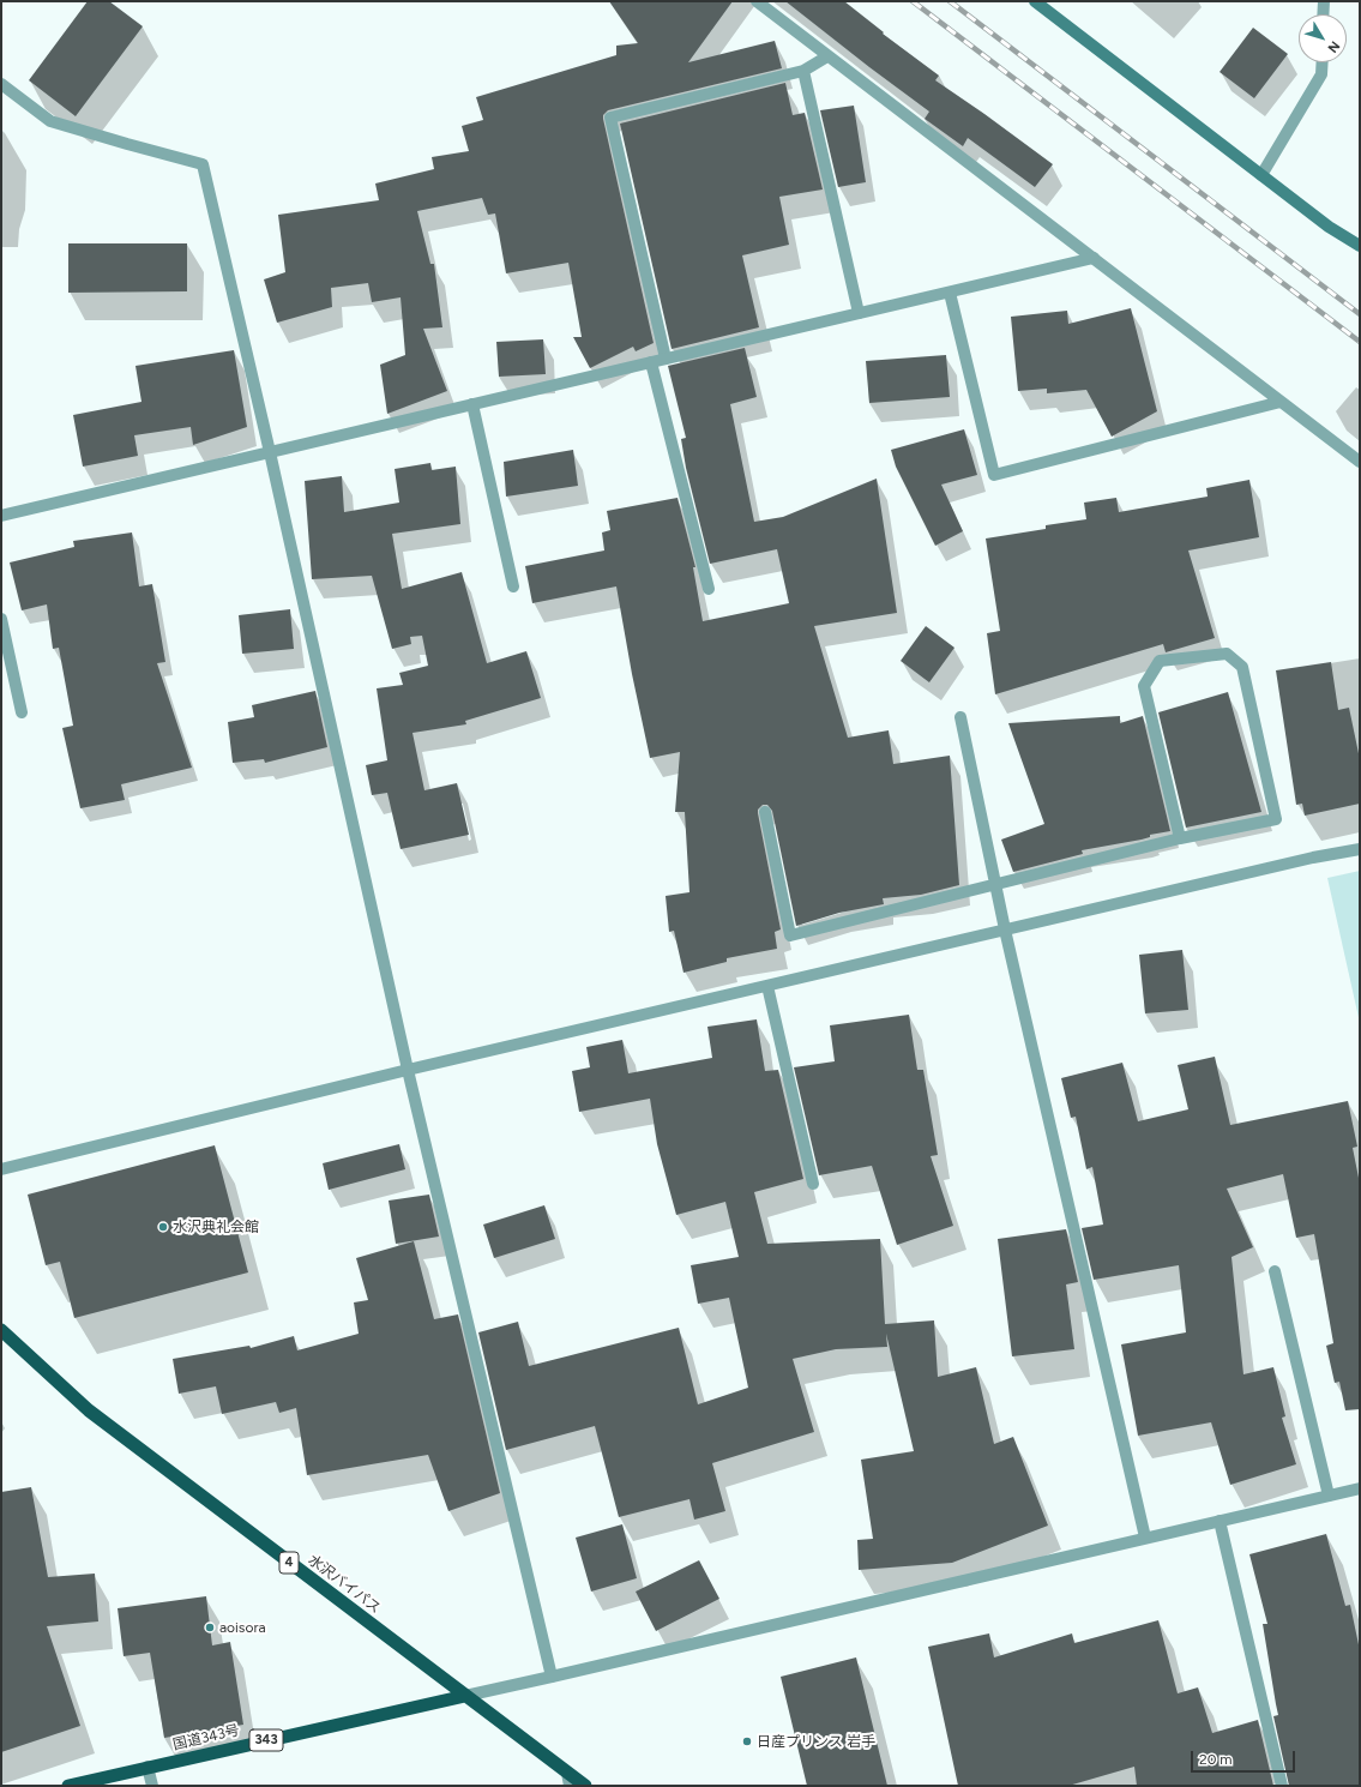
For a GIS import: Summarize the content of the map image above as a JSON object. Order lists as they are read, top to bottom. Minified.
{"streets":{"highway":["4","水沢バイパス","国道343号","343"]},"crossings":[["水沢バイパス","国道343号"]],"places":["水沢典礼会館","aoisora","日産プリンス 岩手"],"scale_bar":"20 m","north":"bottom right"}
